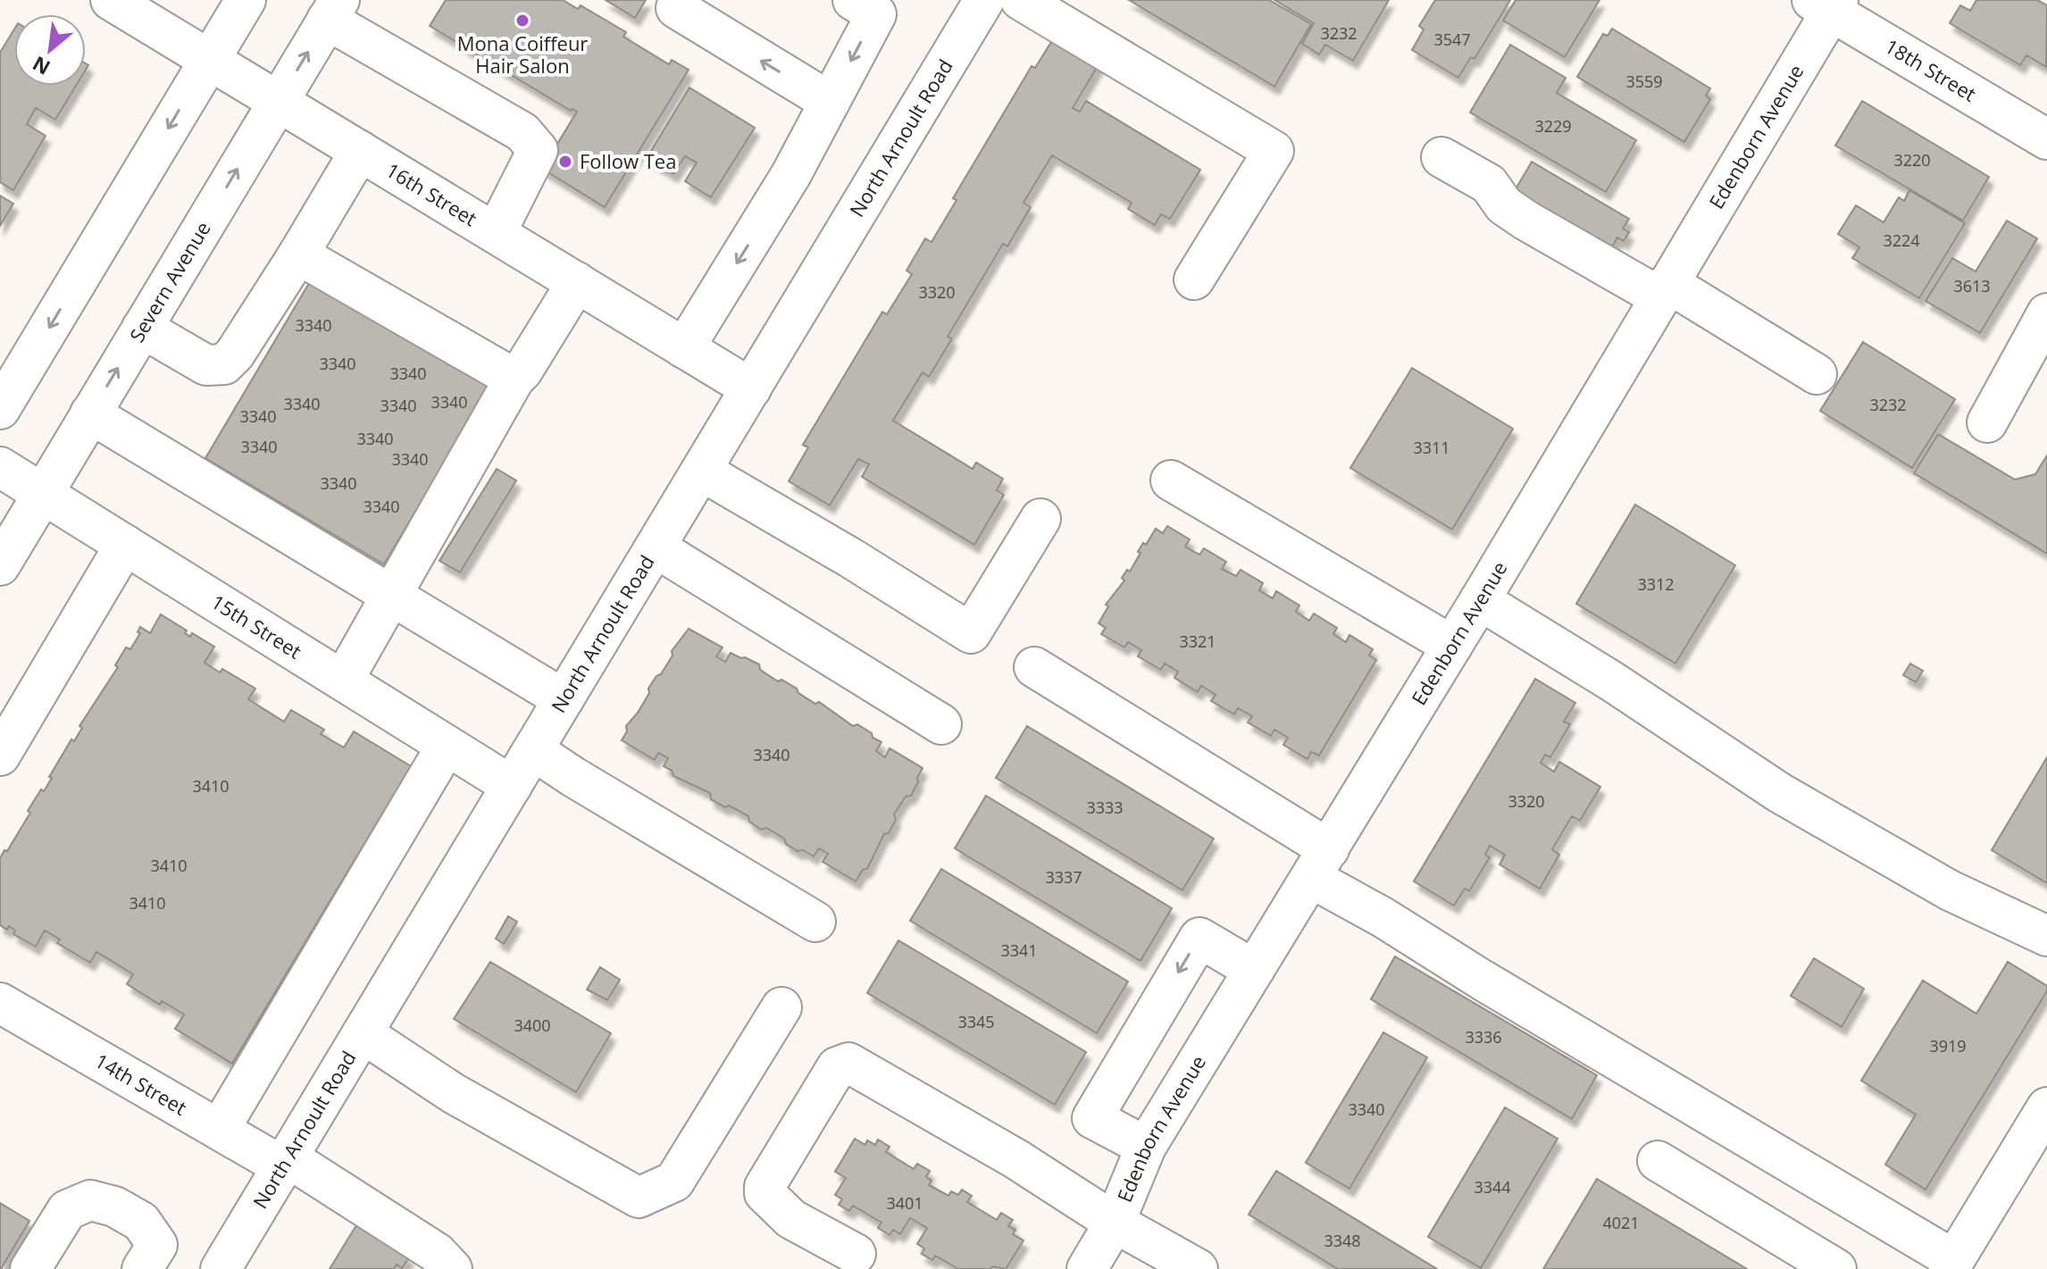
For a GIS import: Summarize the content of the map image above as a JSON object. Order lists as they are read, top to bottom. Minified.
{"streets":{"street":["18th Street","Edenborn Avenue","North Arnoult Road","16th Street","Severn Avenue","15th Street","14th Street"]},"crossings":[["18th Street","Edenborn Avenue"],["North Arnoult Road","16th Street"],["North Arnoult Road","15th Street"],["North Arnoult Road","14th Street"],["16th Street","Severn Avenue"],["Severn Avenue","15th Street"]],"places":["Mona Coiffeur Hair Salon","Follow Tea"],"house_numbers":["3232","3547","3559","3229","3220","3224","3613","3320","3340","3340","3340","3340","3340","3232","3340","3340","3340","3340","3311","3340","3340","3340","3312","3321","3340","3410","3320","3333","3410","3337","3410","3341","3345","3400","3336","3919","3340","3344","3401","4021","3348"],"north":"bottom left"}
